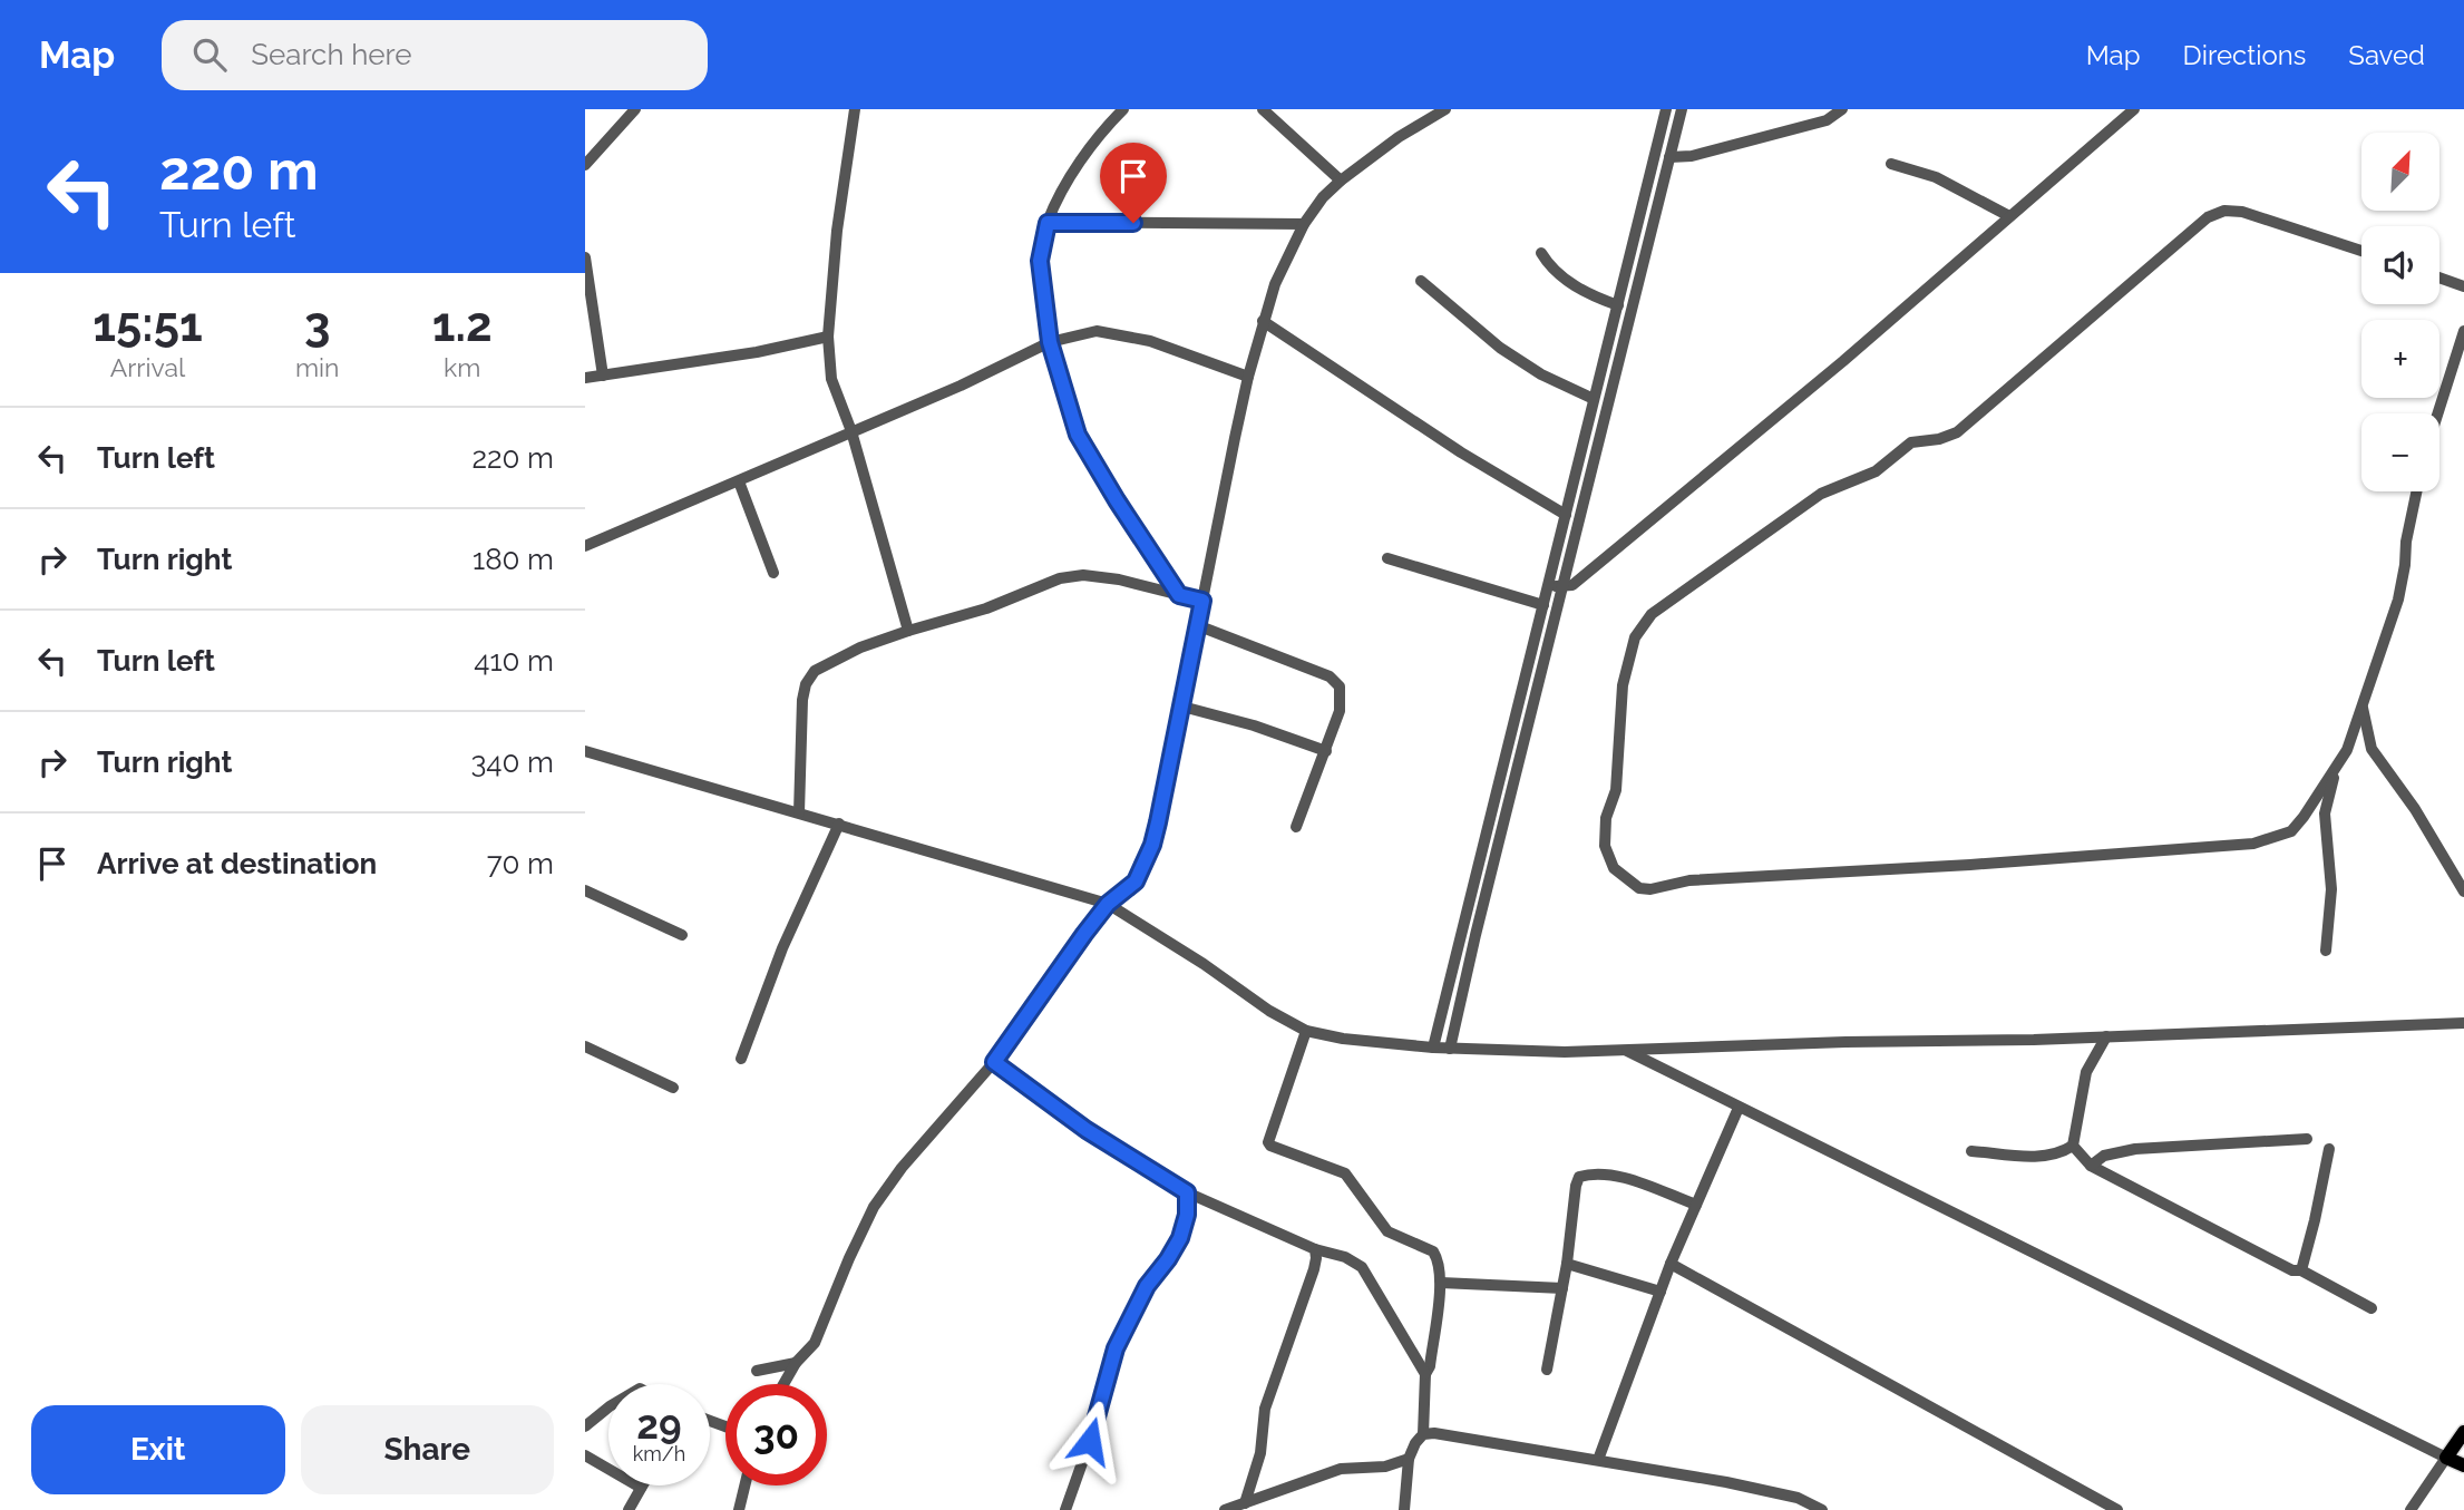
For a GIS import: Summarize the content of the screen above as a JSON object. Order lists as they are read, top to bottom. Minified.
{"north":"top right","page":{"header":"Map","search":"Search here","nav":["Map","Directions","Saved"],"turn":["220 m","Turn left"],"map_buttons":["+","−"],"eta":["15:51","Arrival","3","min","1.2","km"],"list":[{"name":"Turn left","value":"220 m"},{"name":"Turn right","value":"180 m"},{"name":"Turn left","value":"410 m"},{"name":"Turn right","value":"340 m"},{"name":"Arrive at destination","value":"70 m"}],"speed":"29 km/h","limit":"30","buttons":["Exit","Share"]}}
